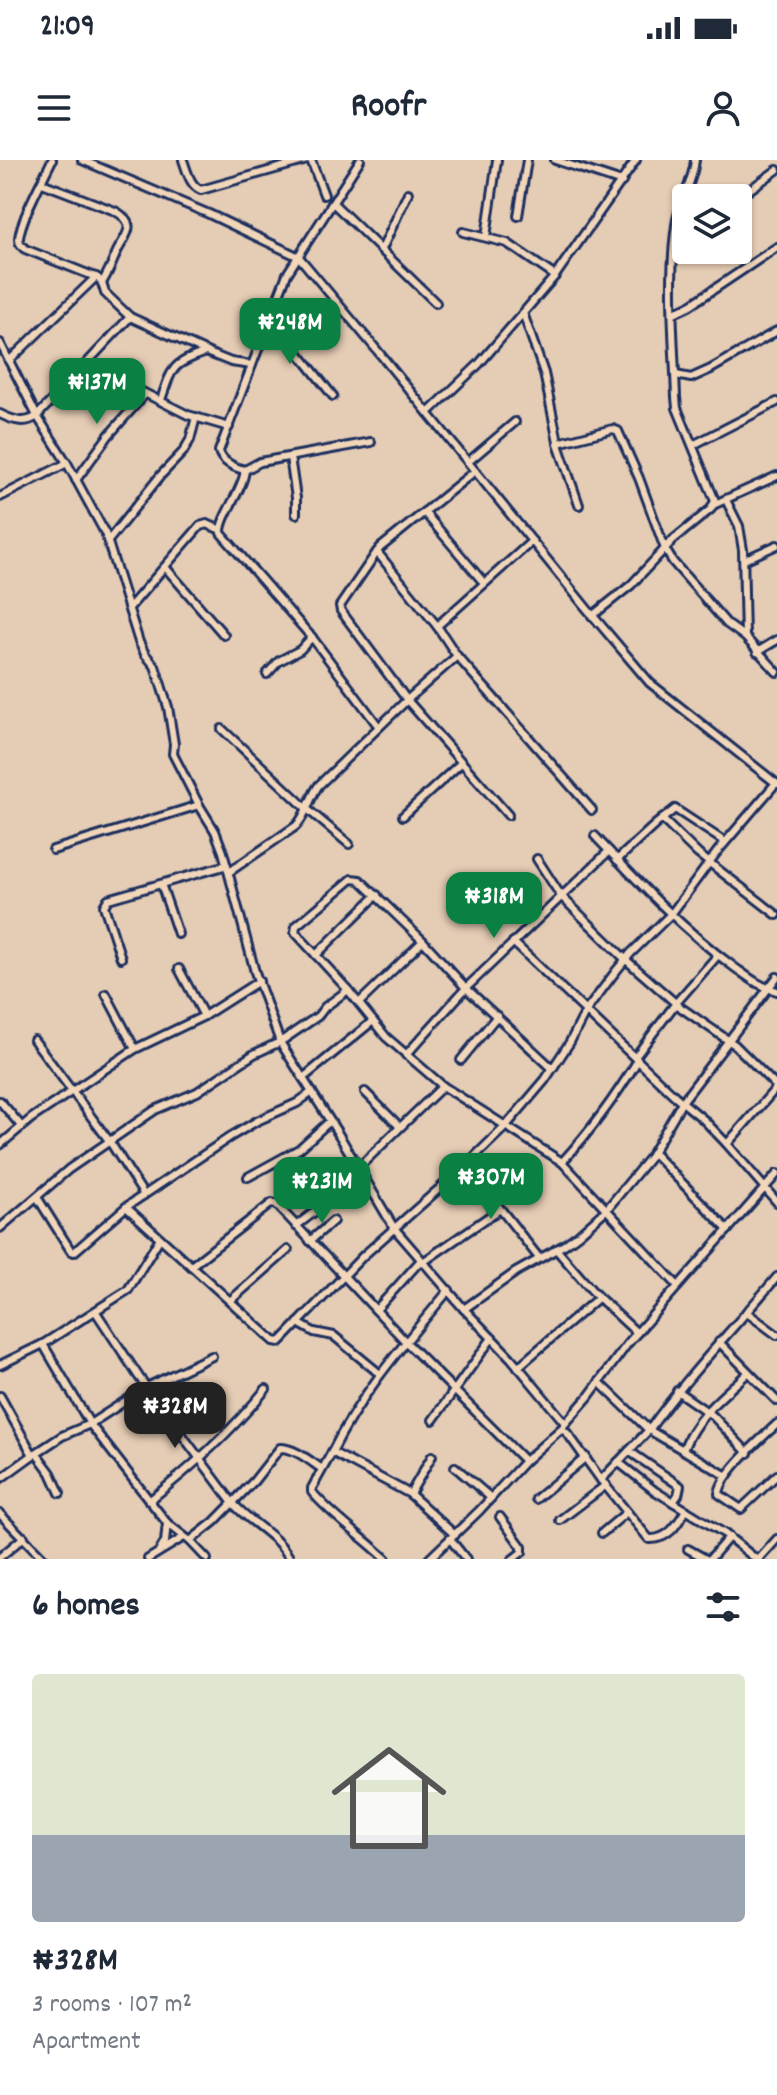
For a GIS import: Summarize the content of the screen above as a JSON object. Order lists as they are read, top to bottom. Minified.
{"page":{"status":"21:09","header":"Roofr","price":["₦248M","₦137M","₦318M","₦307M","₦231M","₦328M"],"heading":"6 homes","list":[{"name":"₦328M","note":"3 rooms · 107 m² · Apartment"}]}}
